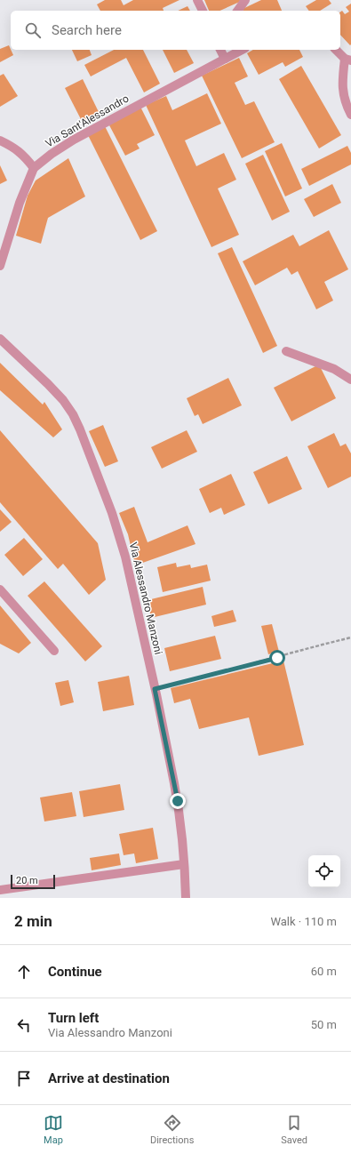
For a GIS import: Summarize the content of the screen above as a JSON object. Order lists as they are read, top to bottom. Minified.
{"streets":{"street":["Via Sant'Alessandro","Via Alessandro Manzoni"]},"scale_bar":"20 m","page":{"search":"Search here","scale":"20 m","heading":["2 min","Walk · 110 m"],"list":[["Continue","60 m"],["Turn left","Via Alessandro Manzoni","50 m"],"Arrive at destination"],"nav":["Map","Directions","Saved"]}}
